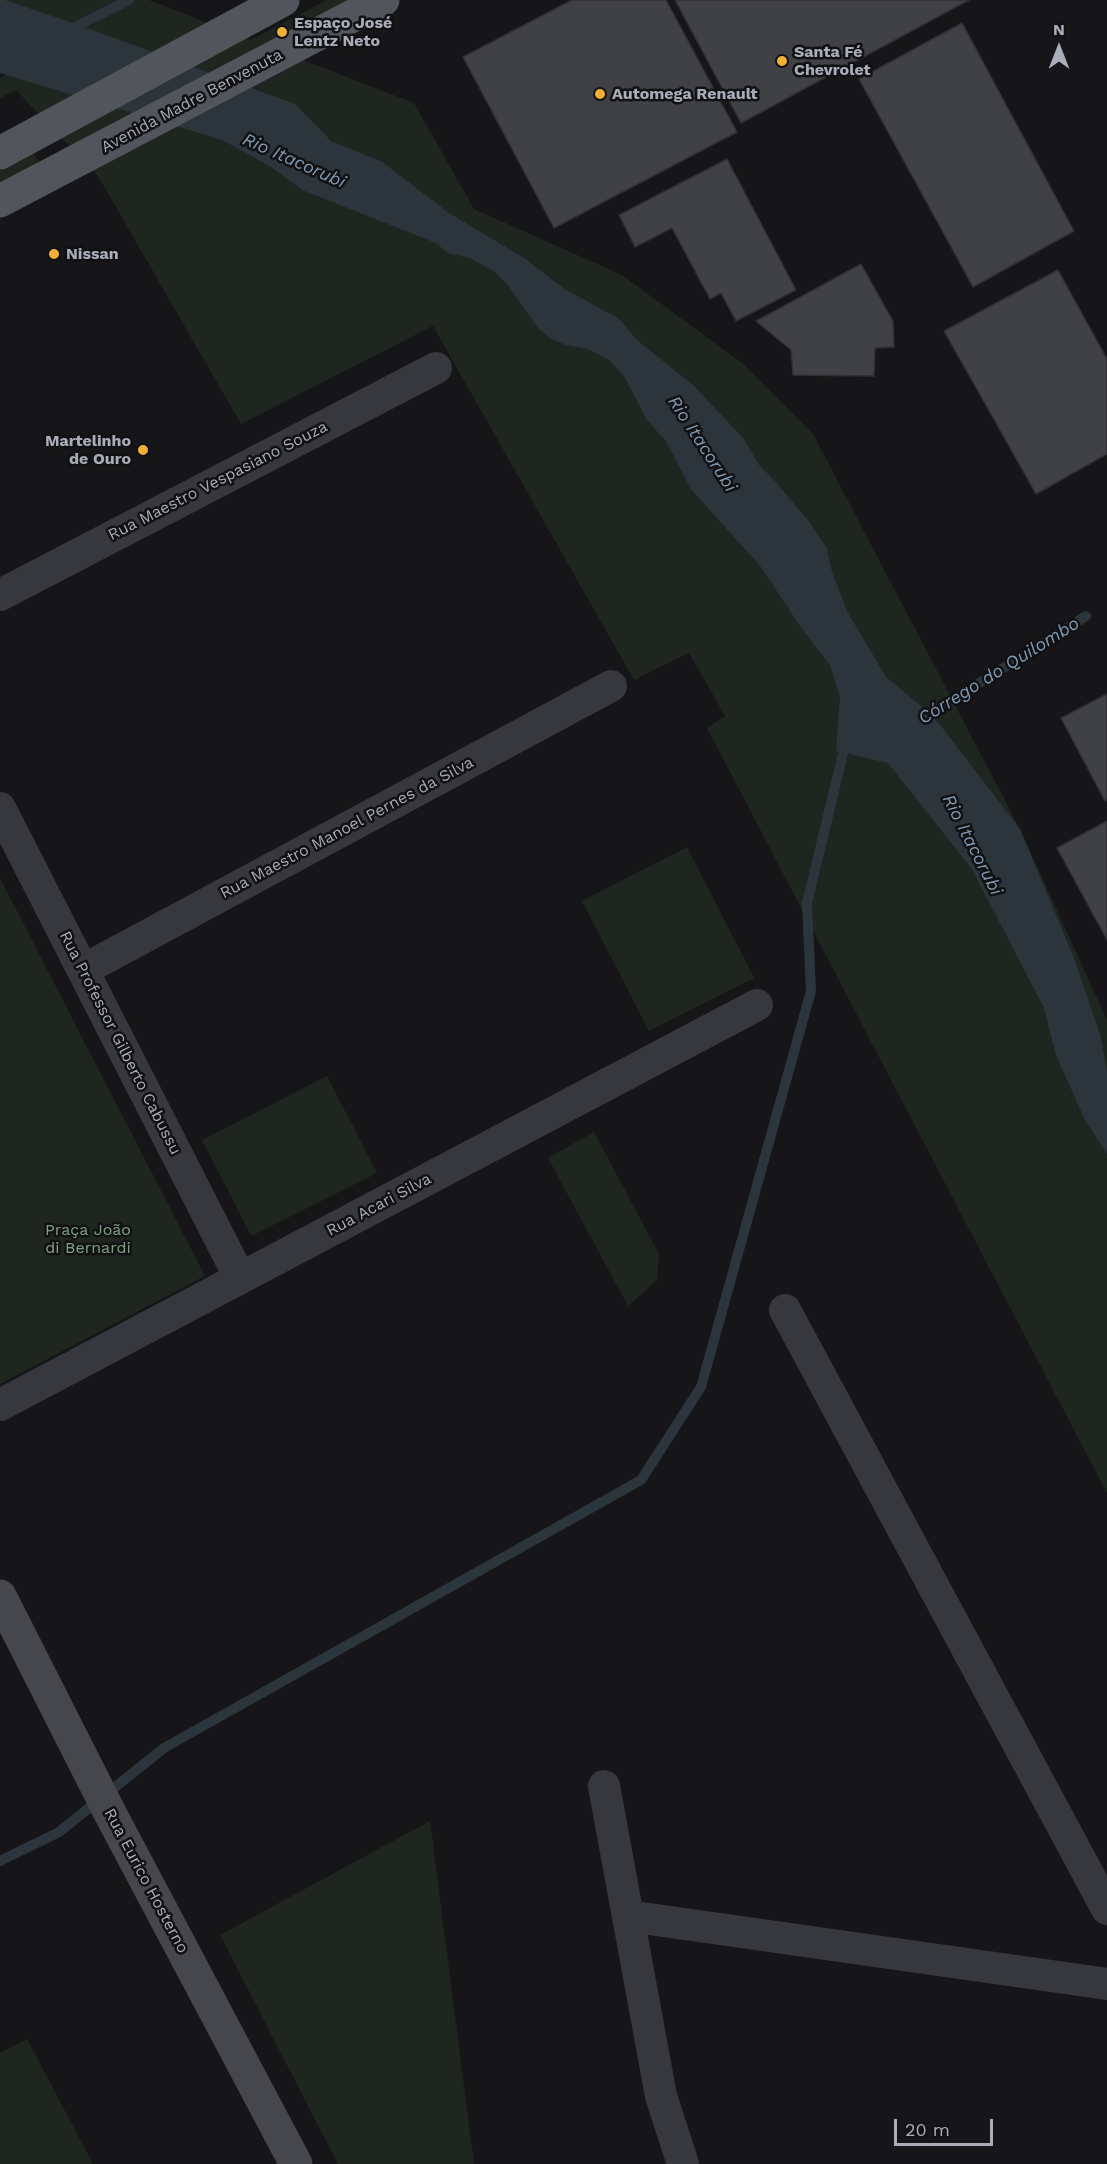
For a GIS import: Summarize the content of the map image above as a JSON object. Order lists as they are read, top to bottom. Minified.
{"streets":{"main road":["Avenida Madre Benvenuta"],"street":["Rua Maestro Vespasiano Souza","Rua Maestro Manoel Pernes da Silva","Rua Professor Gilberto Cabussu","Rua Acari Silva","Rua Eurico Hosterno"]},"crossings":[["Rua Maestro Manoel Pernes da Silva","Rua Professor Gilberto Cabussu"],["Rua Professor Gilberto Cabussu","Rua Acari Silva"]],"water":["Rio Itacorubi","Córrego do Quilombo"],"parks":["Praça João di Bernardi"],"places":["Espaço José Lentz Neto","Santa Fé Chevrolet","Automega Renault","Nissan","Martelinho de Ouro"],"scale_bar":"20 m","north":"top"}
